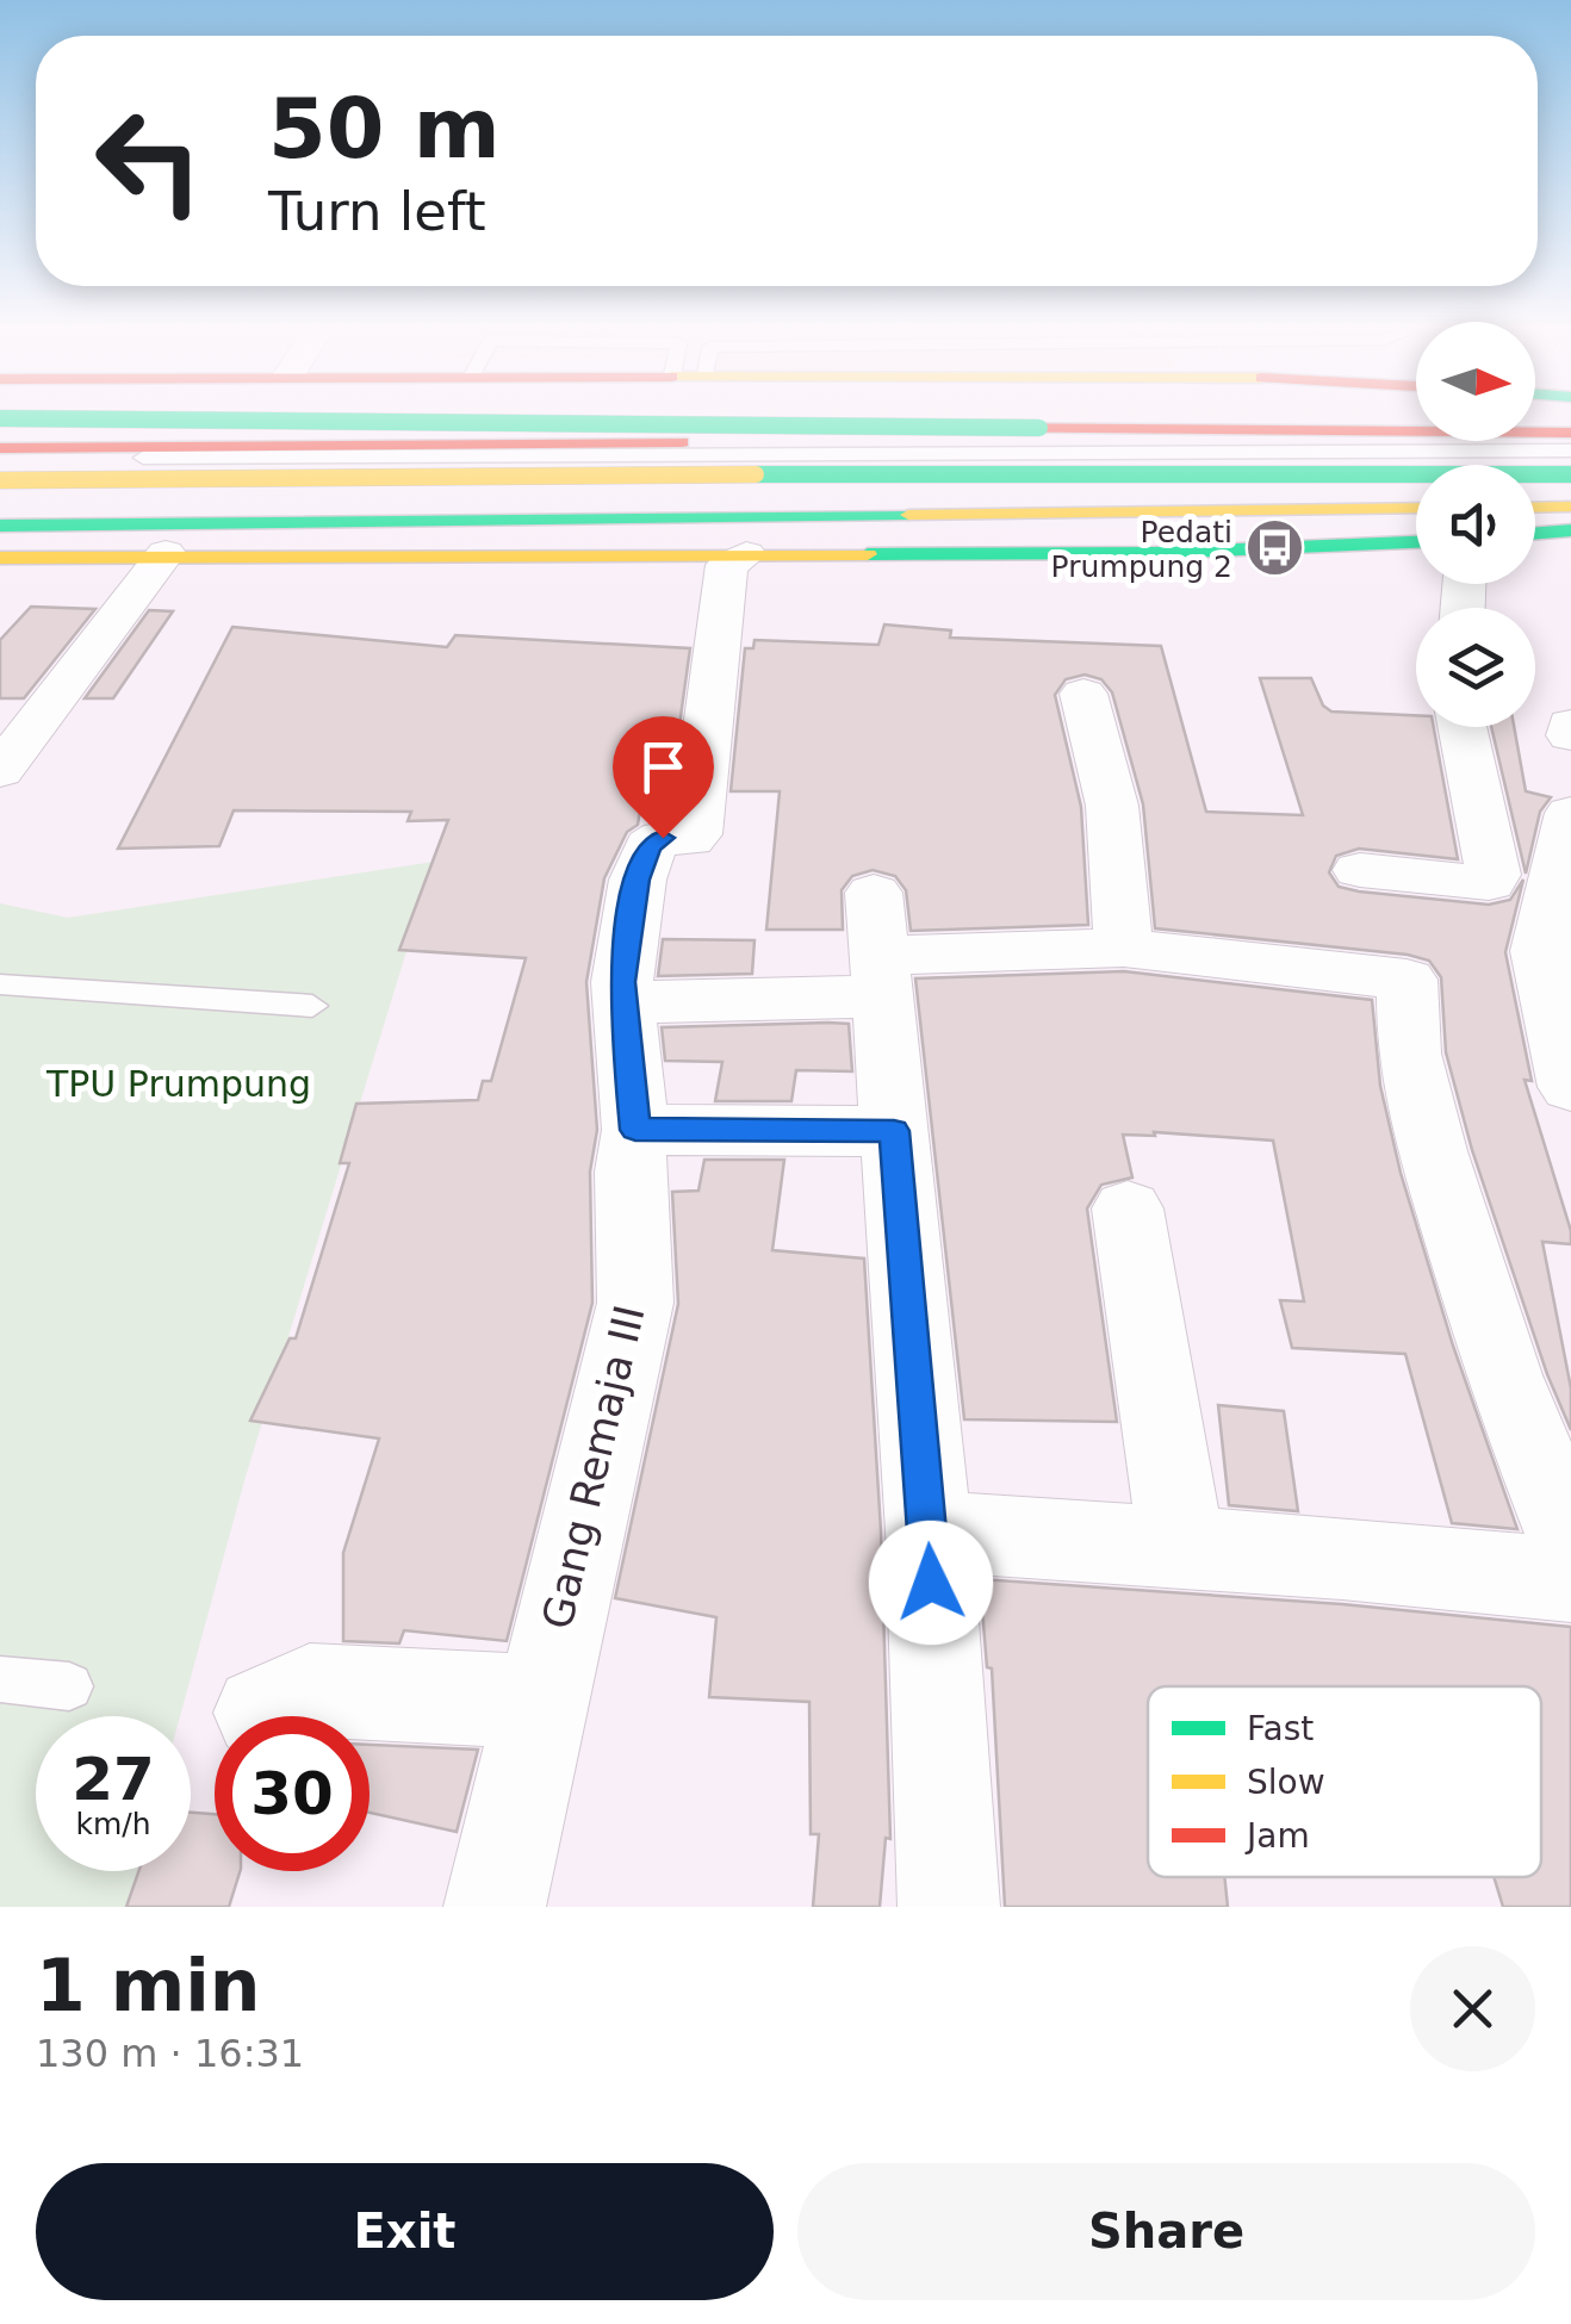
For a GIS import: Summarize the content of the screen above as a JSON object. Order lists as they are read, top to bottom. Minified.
{"streets":{"street":["Gang Remaja III"]},"parks":["TPU Prumpung"],"places":{"bus stop":["Pedati Prumpung 2"]},"legend":["Fast","Slow","Jam"],"north":"right","page":{"turn":["50 m","Turn left"],"speed":"27 km/h","limit":"30","heading":["1 min","130 m · 16:31"],"buttons":["Exit","Share"]}}
